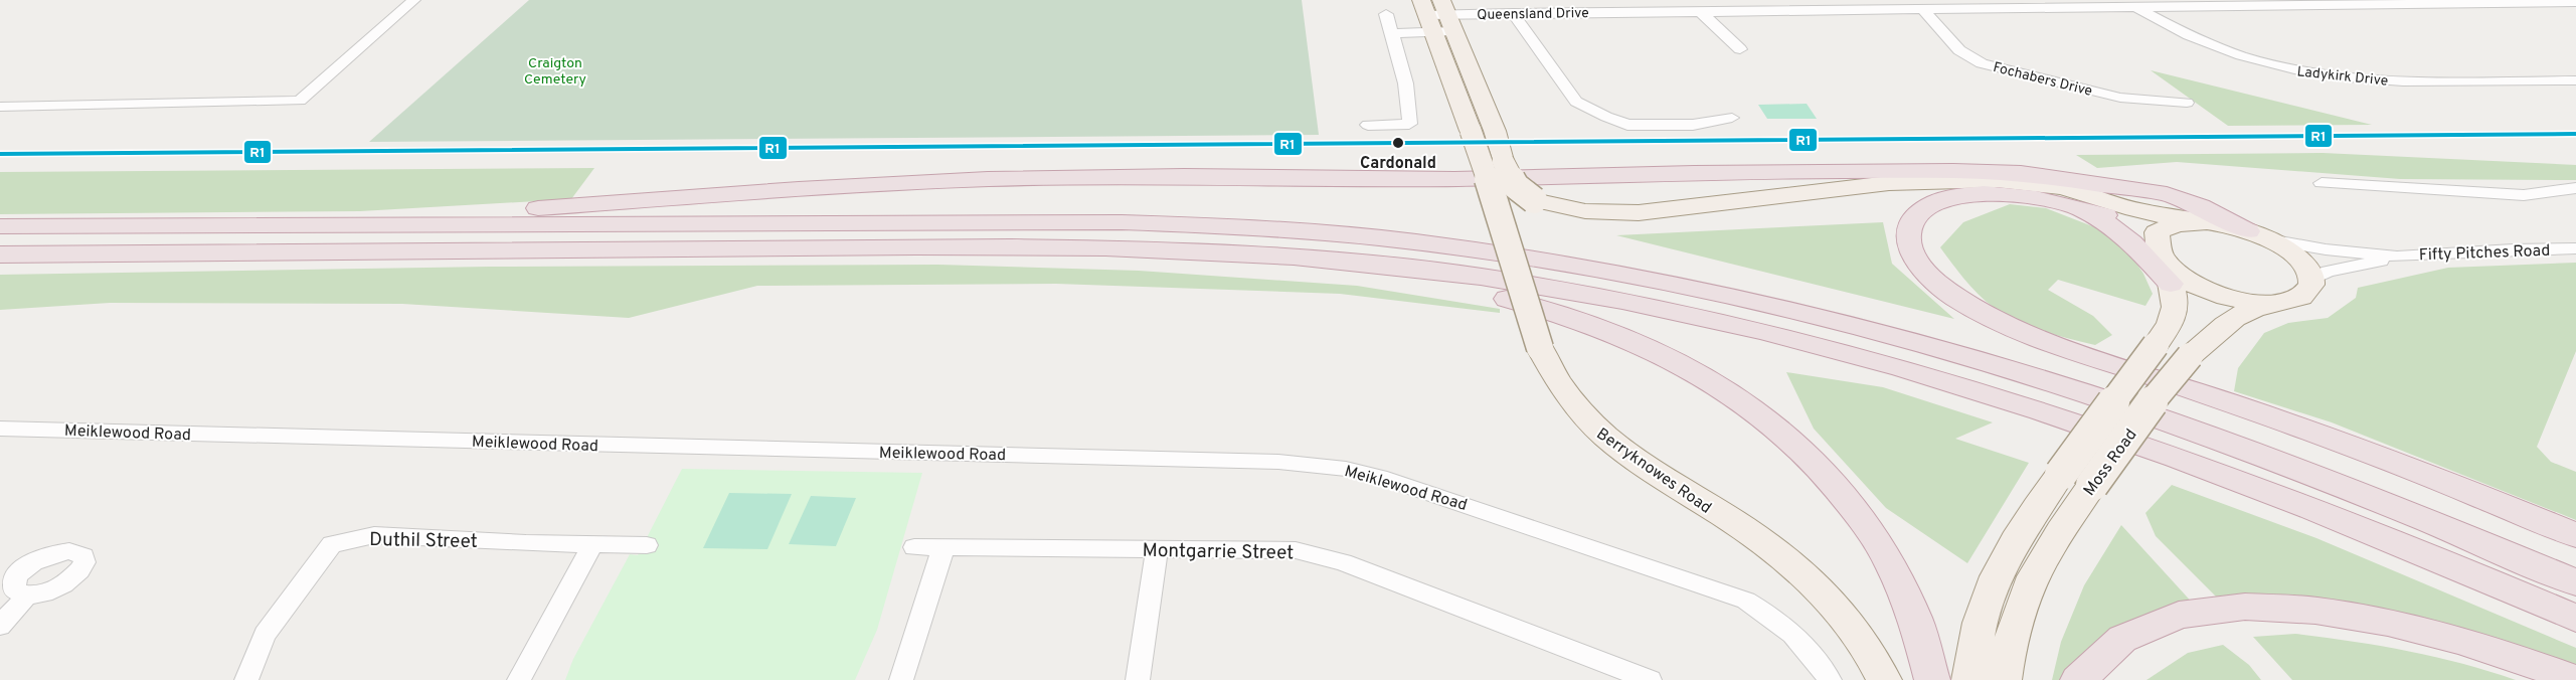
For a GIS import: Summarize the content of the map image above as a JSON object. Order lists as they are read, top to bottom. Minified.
{"streets":{"main road":["Moss Road","Berryknowes Road"],"street":["Queensland Drive","Ladykirk Drive","Fochabers Drive","Fifty Pitches Road","Meiklewood Road","Duthil Street","Montgarrie Street"]},"crossings":[["Queensland Drive","Ladykirk Drive"],["Queensland Drive","Fochabers Drive"],["Queensland Drive","Berryknowes Road"]],"parks":["Craigton Cemetery"],"places":["Cardonald"],"lines":["transit line R1"]}
